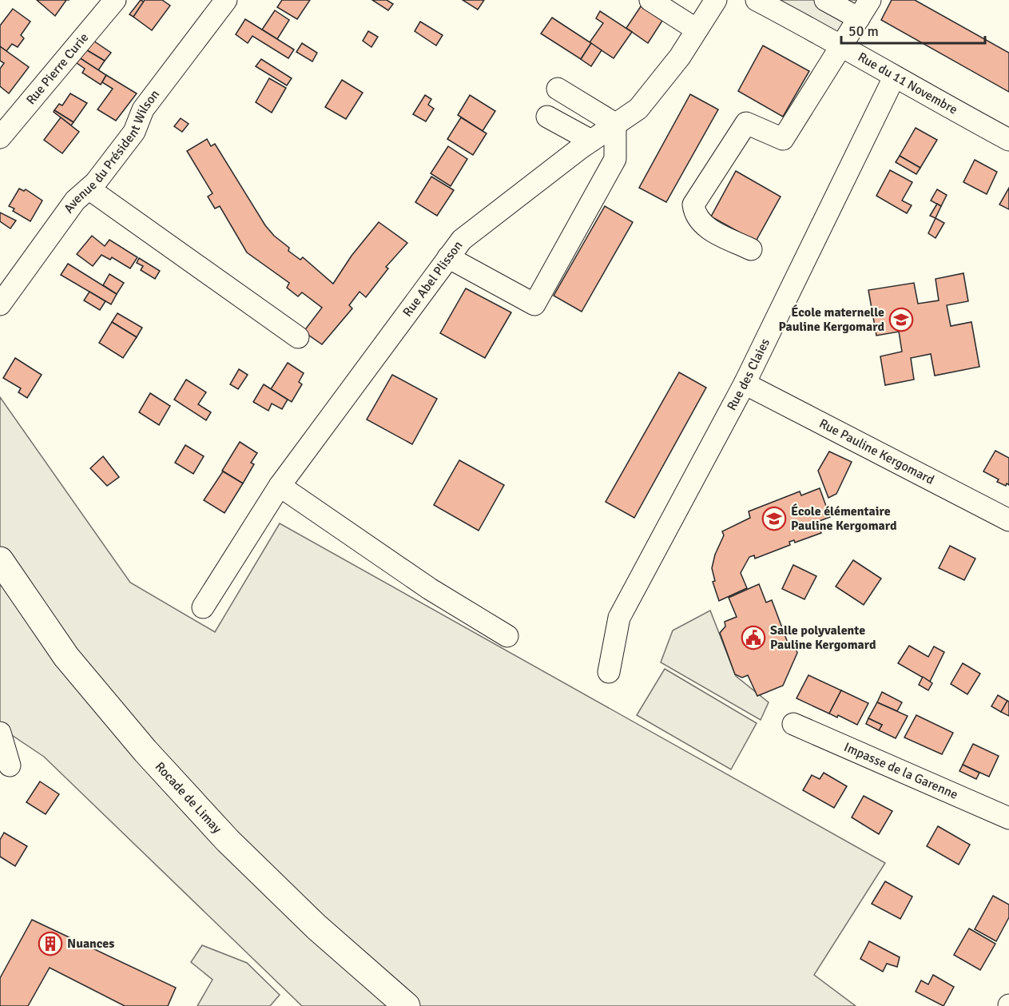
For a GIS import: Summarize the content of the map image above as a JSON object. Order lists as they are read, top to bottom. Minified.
{"streets":{"main road":["Rocade de Limay"],"street":["Rue Pierre Curie","Rue du 11 Novembre","Avenue du Président Wilson","Rue Abel Plisson","Rue des Claies","Rue Pauline Kergomard","Impasse de la Garenne"]},"crossings":[["Rue du 11 Novembre","Rue des Claies"],["Rue des Claies","Rue Pauline Kergomard"]],"places":{"school or university":["École maternelle Pauline Kergomard","École élémentaire Pauline Kergomard"],"public building":["Salle polyvalente Pauline Kergomard"],"building":["Nuances"]},"scale_bar":"50 m"}
